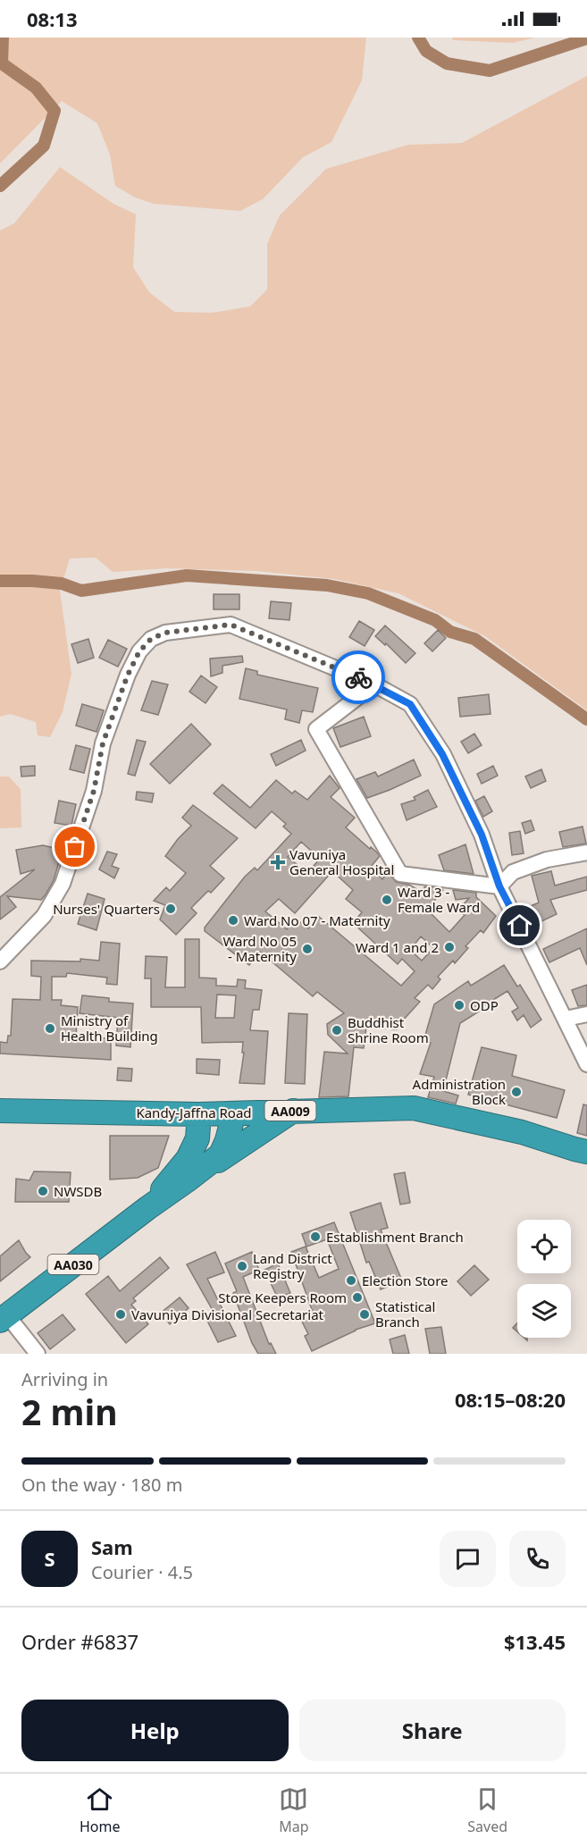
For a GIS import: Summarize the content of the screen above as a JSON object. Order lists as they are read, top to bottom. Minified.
{"streets":{"highway":["AA009","Kandy-Jaffna Road","AA030"]},"crossings":[["Kandy-Jaffna Road","AA030"]],"places":{"health":["Vavuniya General Hospital"],"other":["Ward 3 - Female Ward","Nurses' Quarters","Ward No 07 - Maternity","Ward 1 and 2","Ward No 05 - Maternity","ODP","Ministry of Health Building","Buddhist Shrine Room","Administration Block","NWSDB","Establishment Branch","Land District Registry","Election Store","Store Keepers Room","Vavuniya Divisional Secretariat","Statistical Branch"]},"page":{"status":"08:13","heading":["2 min","Arriving in","08:15–08:20"],"panel":["Sam","Courier · 4.5","Order #6837","$13.45"],"bar":"On the way · 180 m","round":"S","buttons":["Help","Share"],"tabs":["Home","Map","Saved"]}}
